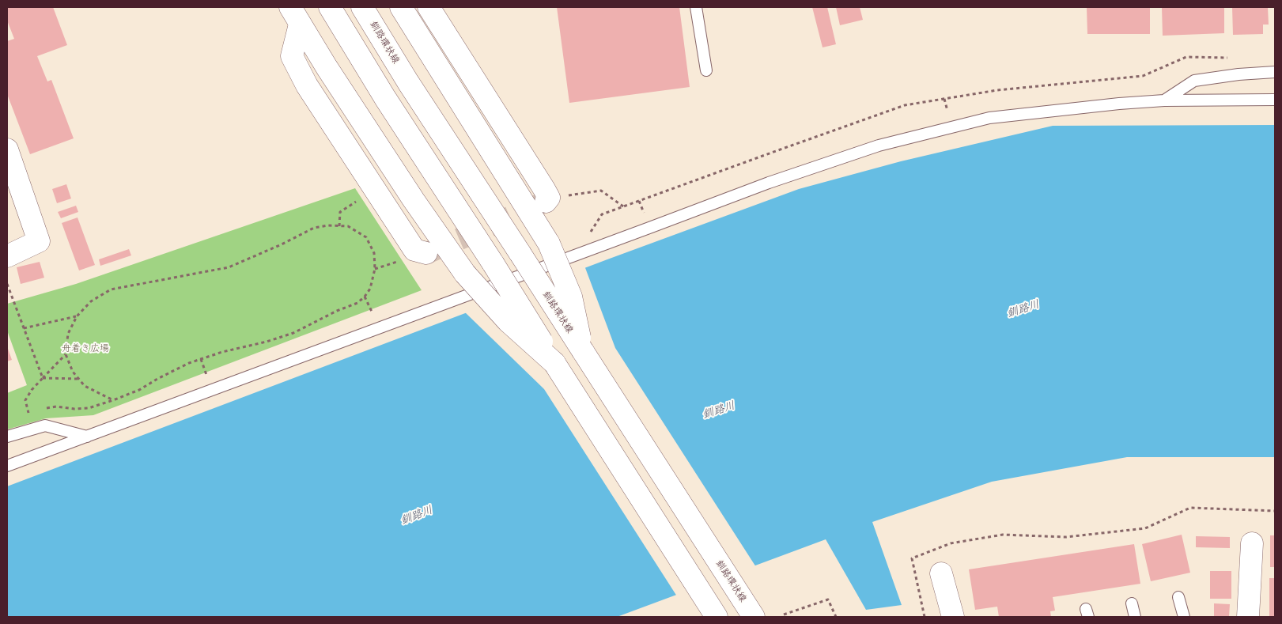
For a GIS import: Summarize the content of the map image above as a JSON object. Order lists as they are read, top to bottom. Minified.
{"streets":{"street":["釧路環状線"]},"water":["釧路川"],"parks":["舟着き広場"]}
